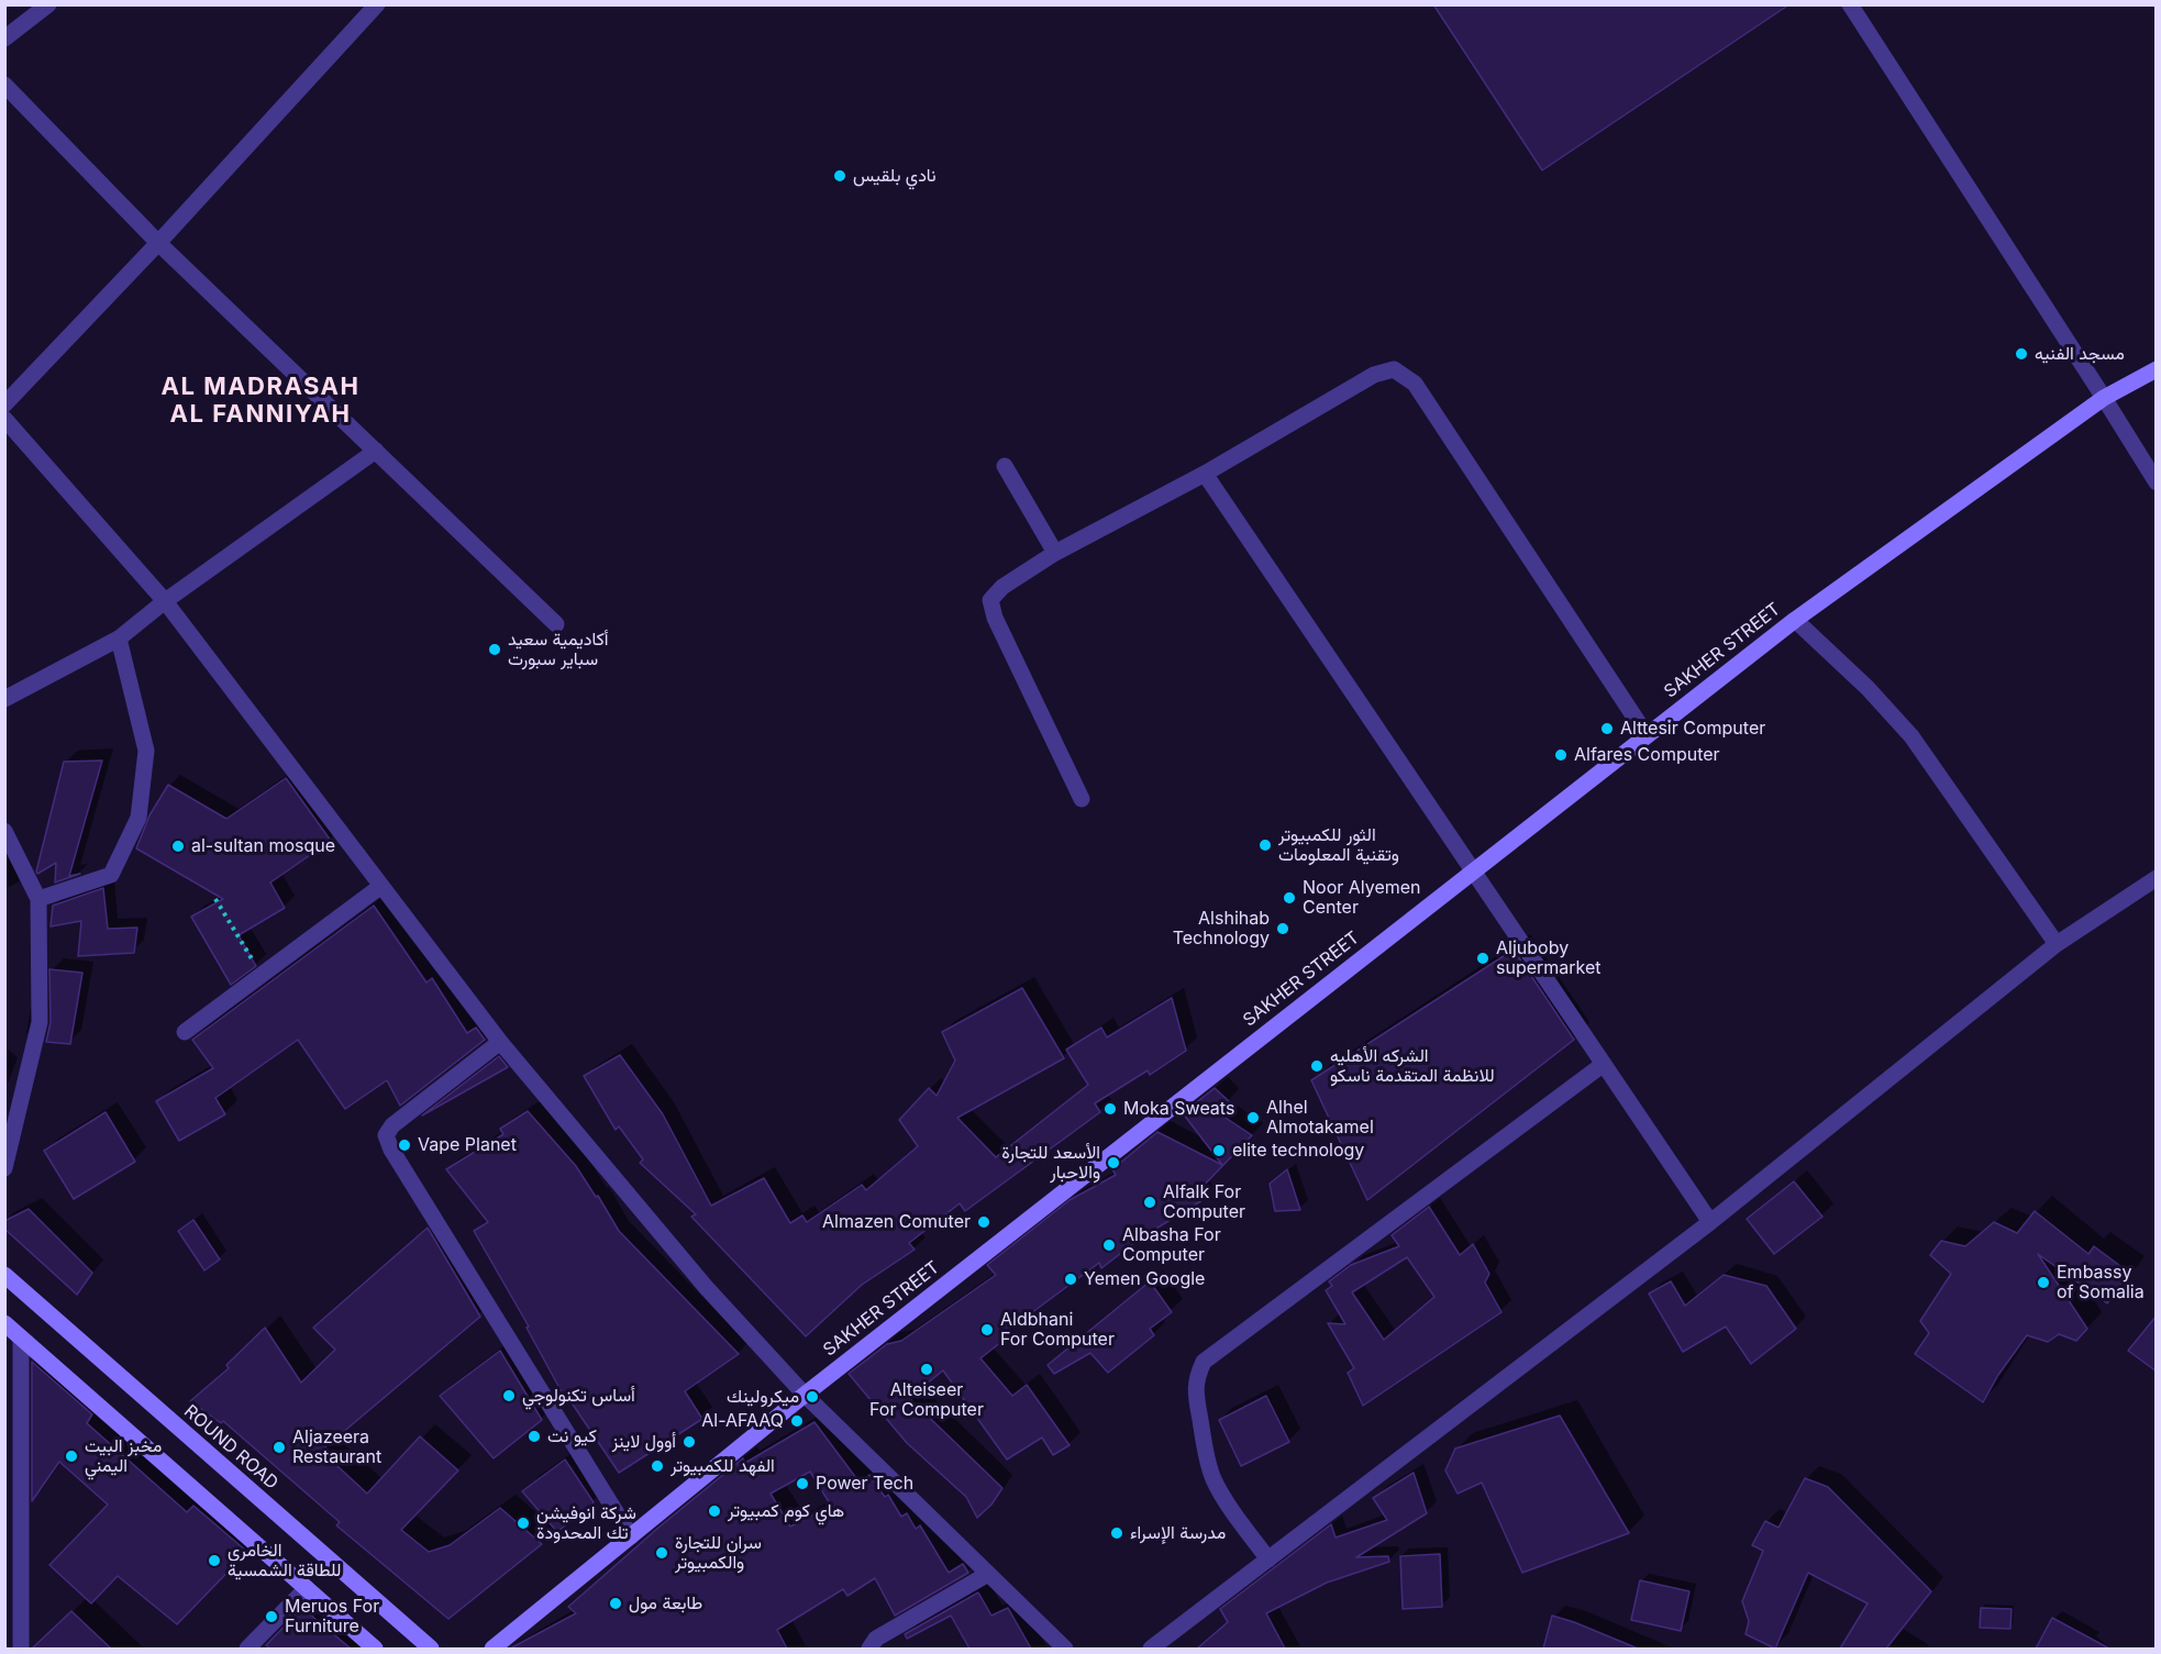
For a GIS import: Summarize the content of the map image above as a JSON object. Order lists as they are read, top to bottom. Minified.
{"streets":{"street":["SAKHER STREET","ROUND ROAD"]},"districts":["AL MADRASAH AL FANNIYAH"],"places":["نادي بلقيس","مسجد الفنيه","أكاديمية سعيد سباير سبورت","Alttesir Computer","Alfares Computer","الثور للكمبيوتر وتقنية المعلومات","al-sultan mosque","Noor Alyemen Center","Alshihab Technology","Aljuboby supermarket","الشركه الأهليه للانظمة المتقدمة ناسكو","Moka Sweats","Alhel Almotakamel","Vape Planet","elite technology","الأسعد للتجارة والاحبار","Alfalk For Computer","Almazen Comuter","Albasha For Computer","Yemen Google","Embassy of Somalia","Aldbhani For Computer","Alteiseer For Computer","أساس تكنولوجي","ميكرولينك","Al-AFAAQ","كيو نت","أوول لاينز","Aljazeera Restaurant","مخبز البيت اليمني","الفهد للكمبيوتر","Power Tech","هاي كوم كمبيوتر","شركة انوفيشن تك المحدودة","مدرسة الإسراء","سران للتجارة والكمبيوتر","الخامري للطاقة الشمسية","طابعة مول","Meruos For Furniture"]}
